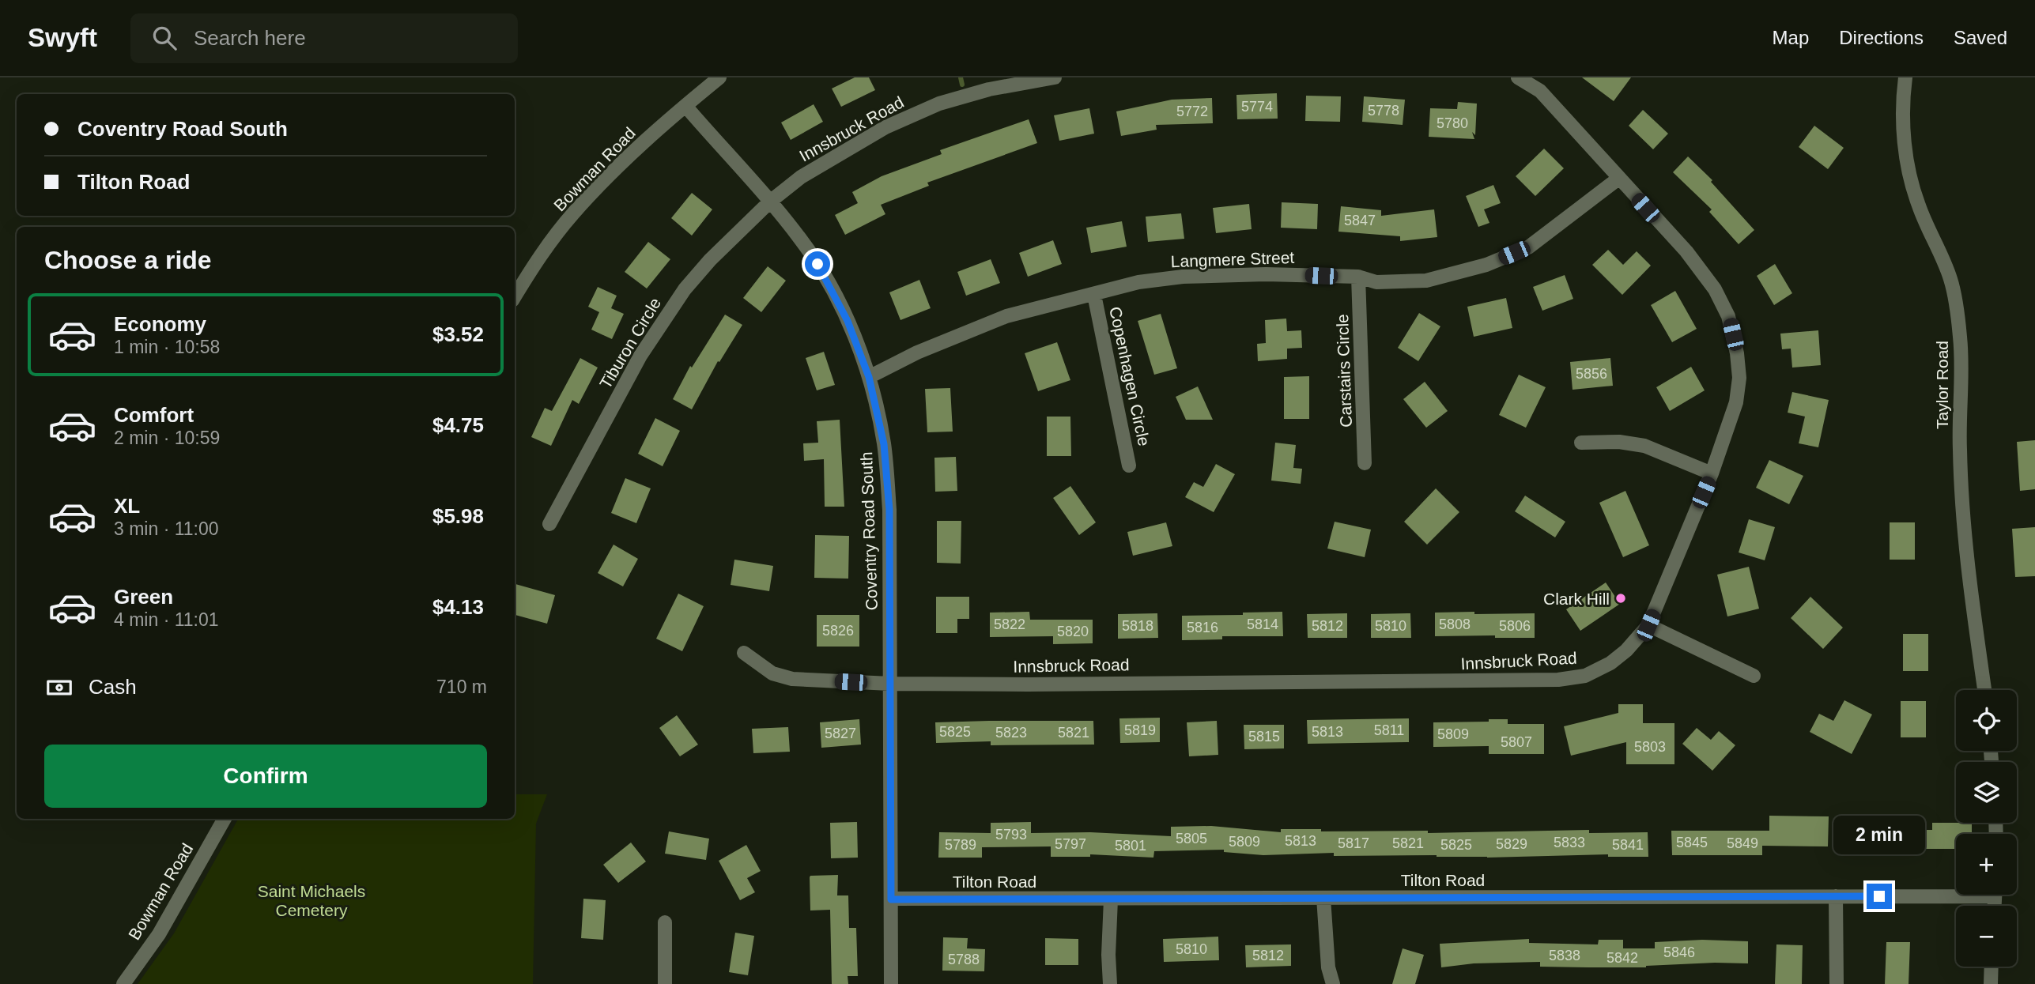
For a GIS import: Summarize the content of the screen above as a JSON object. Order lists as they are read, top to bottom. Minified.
{"streets":{"street":["Innsbruck Road","Bowman Road","Langmere Street","Tiburon Circle","Carstairs Circle","Copenhagen Circle","Taylor Road","Coventry Road South","Tilton Road"]},"crossings":[["Innsbruck Road","Langmere Street"],["Innsbruck Road","Tiburon Circle"],["Innsbruck Road","Coventry Road South"],["Bowman Road","Coventry Road South"],["Langmere Street","Carstairs Circle"],["Langmere Street","Copenhagen Circle"],["Langmere Street","Coventry Road South"],["Tiburon Circle","Coventry Road South"],["Coventry Road South","Tilton Road"]],"parks":["Saint Michaels Cemetery"],"places":["Clark Hill"],"house_numbers":["5774","5778","5772","5780","5847","5856","5822","5814","5808","5818","5812","5810","5806","5816","5826","5820","5819","5811","5825","5813","5823","5821","5827","5809","5815","5807","5803","5793","5805","5813","5809","5833","5845","5817","5821","5849","5797","5829","5789","5825","5841","5801","5810","5846","5812","5838","5842","5788"],"page":{"header":"Swyft","search":"Search here","nav":["Map","Directions","Saved"],"banner":["Coventry Road South","Tilton Road"],"heading":"Choose a ride","list":[{"name":"Economy","note":"1 min · 10:58","value":"$3.52"},{"name":"Comfort","note":"2 min · 10:59","value":"$4.75"},{"name":"XL","note":"3 min · 11:00","value":"$5.98"},{"name":"Green","note":"4 min · 11:01","value":"$4.13"}],"pay":["Cash","710 m"],"map_buttons":["+","−"],"buttons":"Confirm","bubble":"2 min"}}
